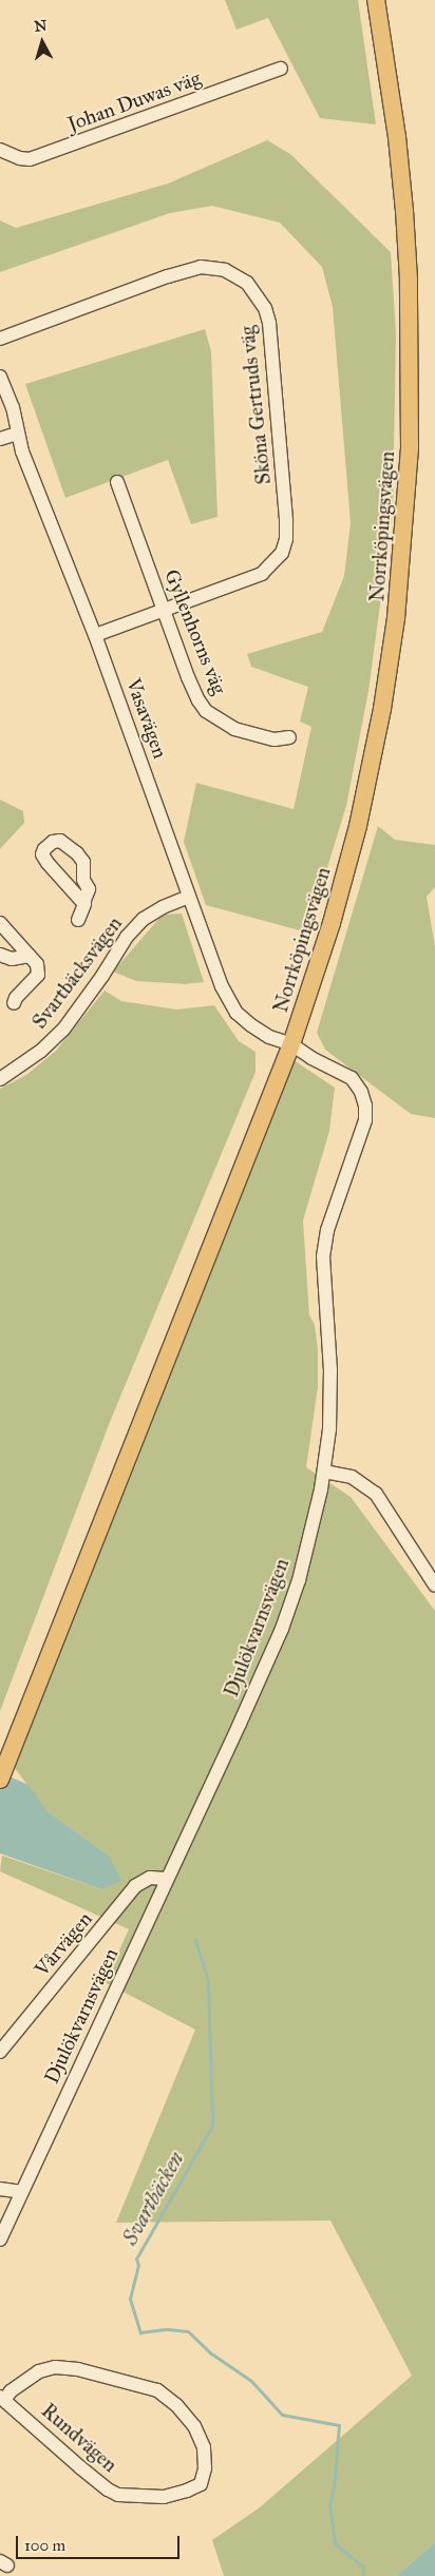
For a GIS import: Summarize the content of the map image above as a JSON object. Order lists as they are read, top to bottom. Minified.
{"streets":{"main road":["Norrköpingsvägen"],"street":["Johan Duwas väg","Sköna Gertruds väg","Gyllenhorns väg","Vasavägen","Svartbäcksvägen","Djulökvarnsvägen","Vårvägen","Rundvägen"]},"crossings":[["Sköna Gertruds väg","Gyllenhorns väg"],["Sköna Gertruds väg","Vasavägen"],["Norrköpingsvägen","Vasavägen"],["Norrköpingsvägen","Djulökvarnsvägen"],["Vasavägen","Svartbäcksvägen"],["Vasavägen","Djulökvarnsvägen"],["Djulökvarnsvägen","Vårvägen"]],"water":["Svartbäcken"],"scale_bar":"100 m","north":"top"}
